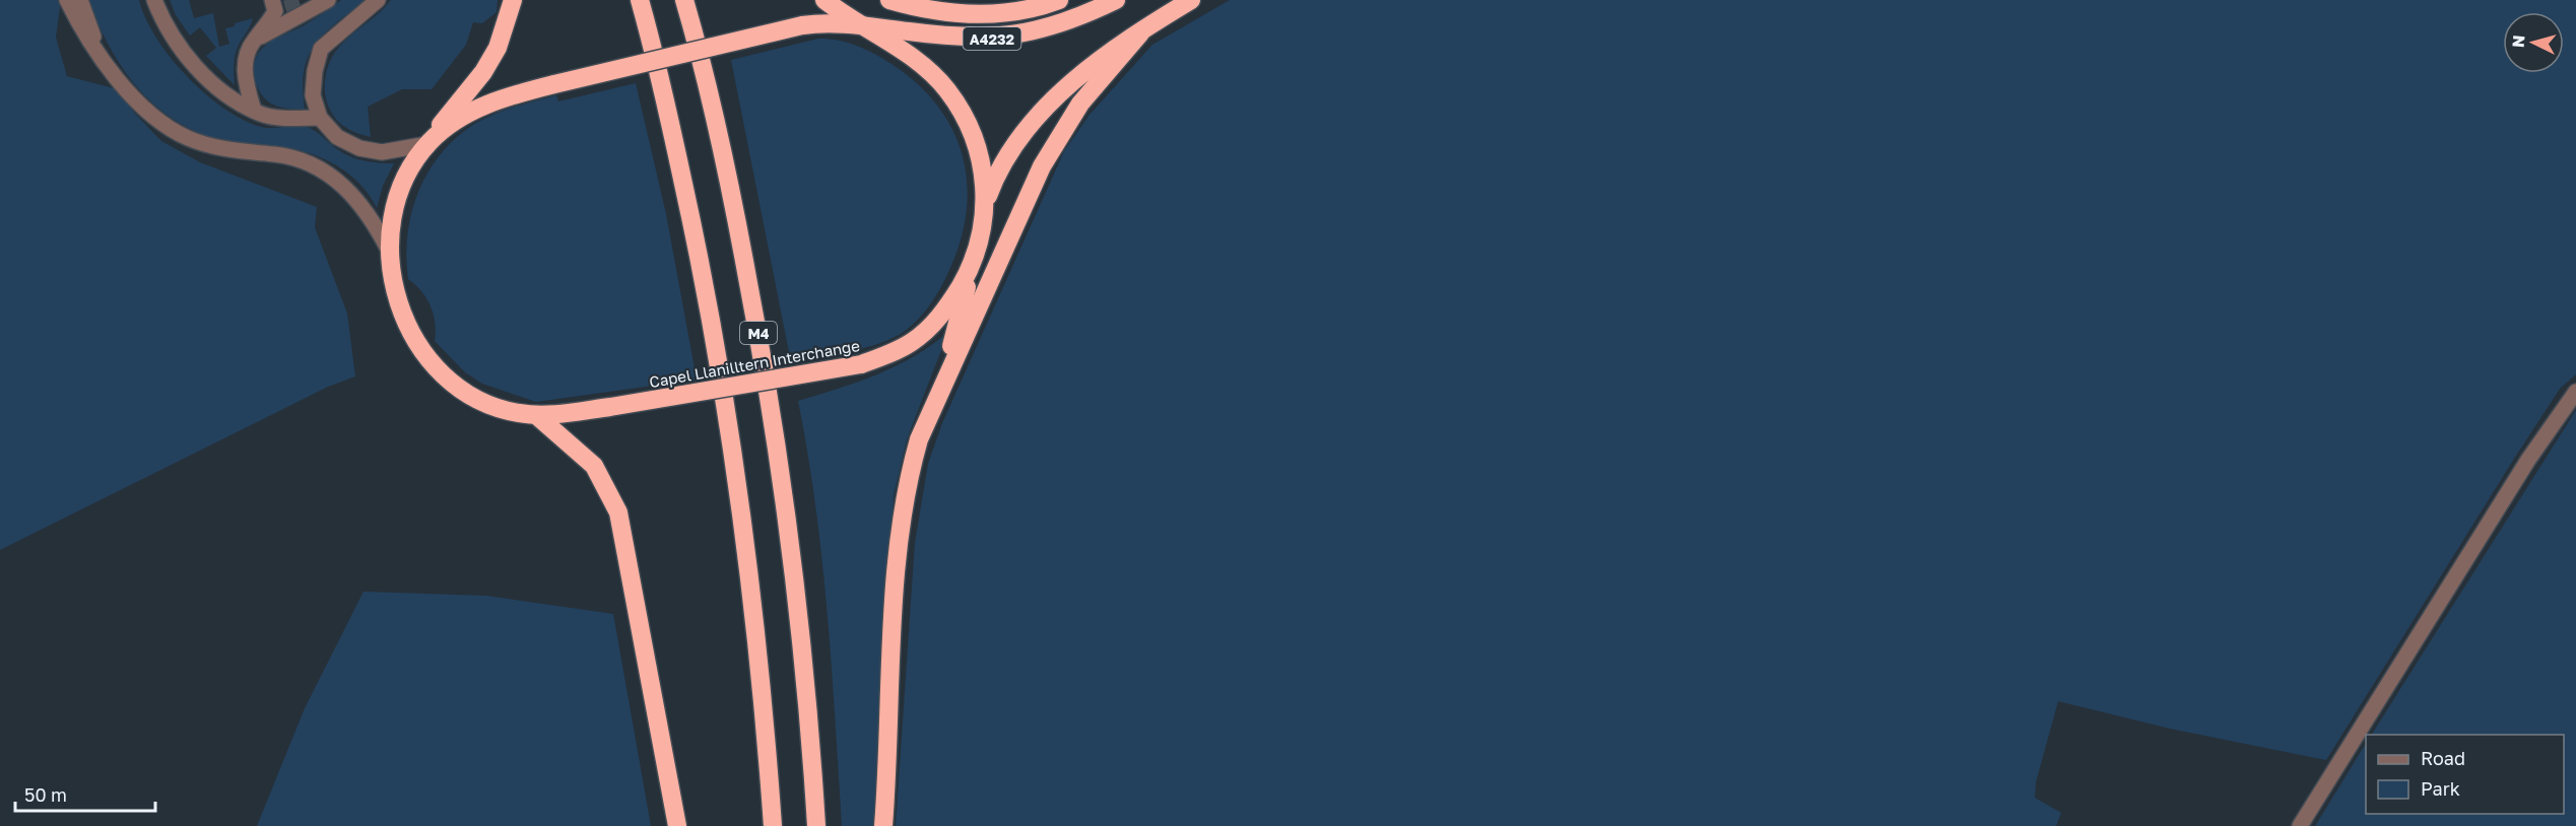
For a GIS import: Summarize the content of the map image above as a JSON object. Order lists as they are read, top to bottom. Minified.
{"streets":{"highway":["A4232","M4","Capel Llanilltern Interchange"]},"crossings":[["A4232","Capel Llanilltern Interchange"]],"legend":["Road","Park"],"scale_bar":"50 m","north":"left"}
